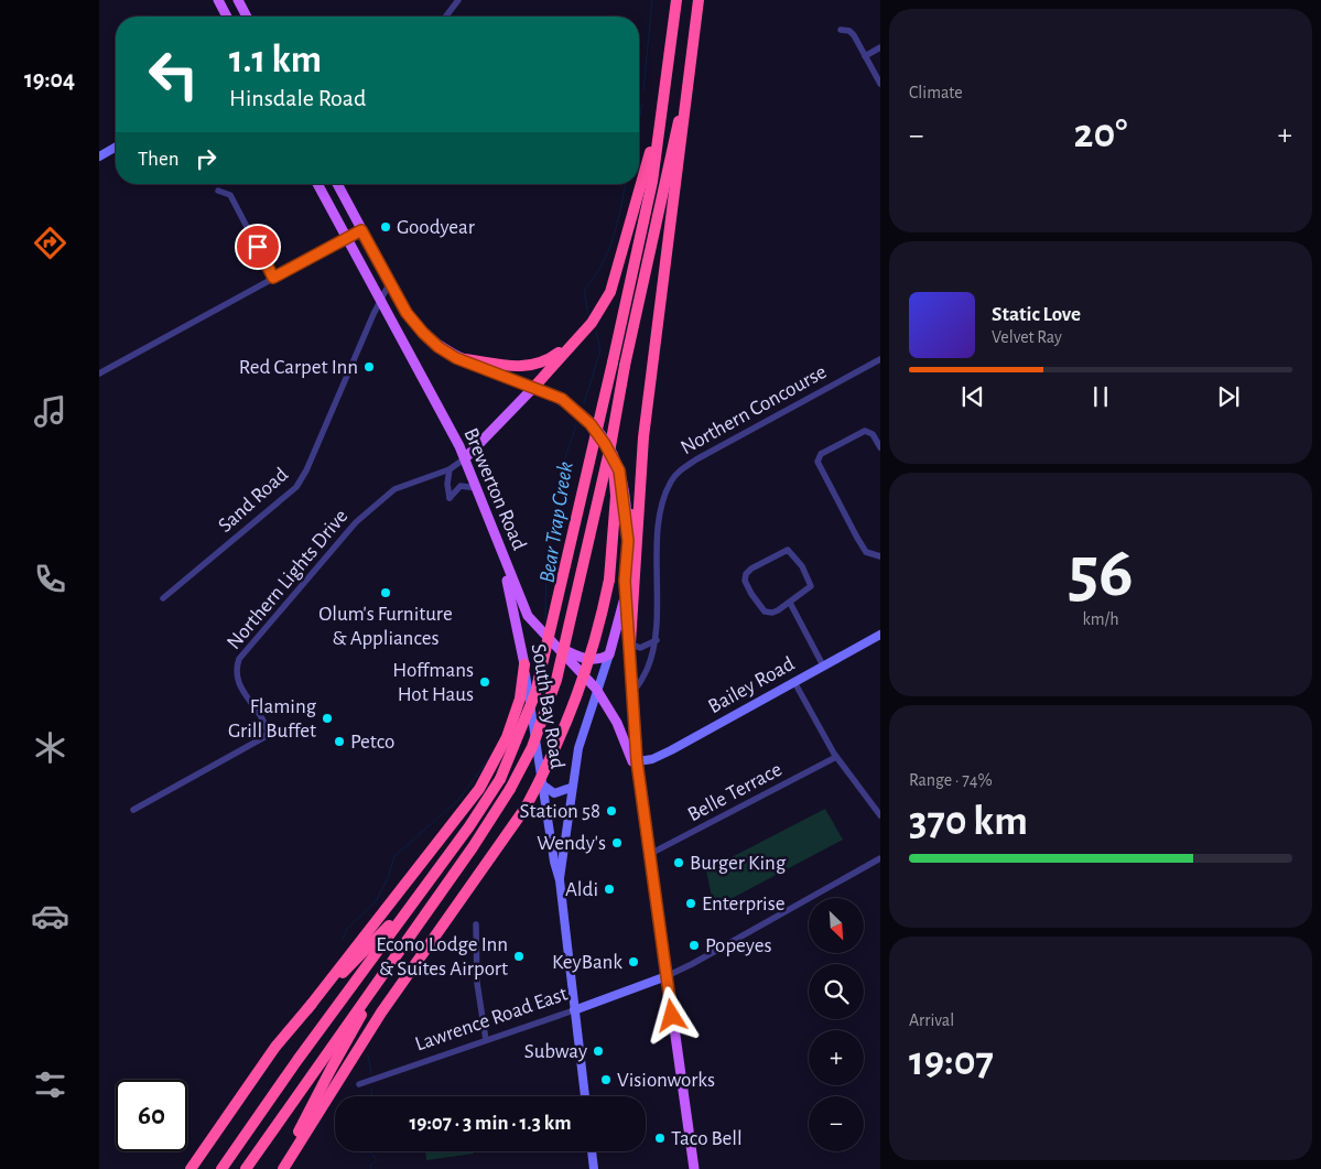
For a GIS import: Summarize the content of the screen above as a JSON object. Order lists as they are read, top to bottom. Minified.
{"streets":{"main road":["Brewerton Road","Bailey Road","South Bay Road","Lawrence Road East"],"street":["Northern Concourse","Sand Road","Northern Lights Drive","Belle Terrace"]},"crossings":[["Northern Concourse","Brewerton Road"],["Brewerton Road","Sand Road"],["Brewerton Road","Bailey Road"],["Brewerton Road","South Bay Road"],["Brewerton Road","Belle Terrace"],["Brewerton Road","Lawrence Road East"],["South Bay Road","Lawrence Road East"]],"water":["Bear Trap Creek"],"places":["Goodyear","Red Carpet Inn","Olum's Furniture & Appliances","Hoffmans Hot Haus","Flaming Grill Buffet","Petco","Station 58","Wendy's","Burger King","Aldi","Enterprise","Popeyes","Econo Lodge Inn & Suites Airport","KeyBank","Subway","Visionworks","Taco Bell"],"north":"bottom right","page":{"tabs":"19:04","tile":["Climate",["56","km/h"],["Range · 74%","370 km"],["Arrival","19:07"]],"turn":["1.1 km","Hinsdale Road"],"heat":["−","20°","+"],"then":"Then","song":["Static Love","Velvet Ray"],"map_buttons":["+","−"],"limit":"60","trip":"19:07 · 3 min · 1.3 km"}}
